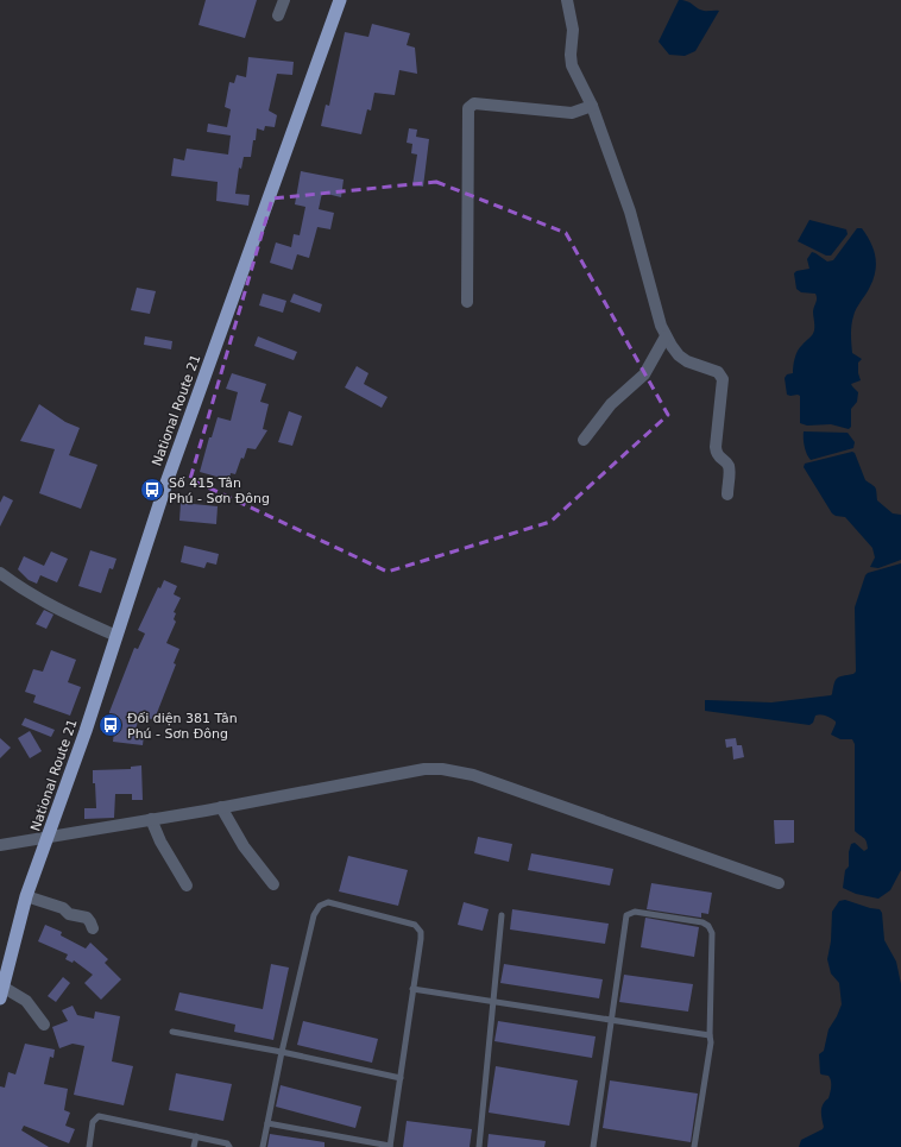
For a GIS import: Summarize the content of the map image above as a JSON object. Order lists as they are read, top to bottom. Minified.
{"streets":{"highway":["National Route 21"]},"places":{"bus stop":["Số 415 Tân Phú - Sơn Đông","Đối diện 381 Tân Phú - Sơn Đông"]}}
